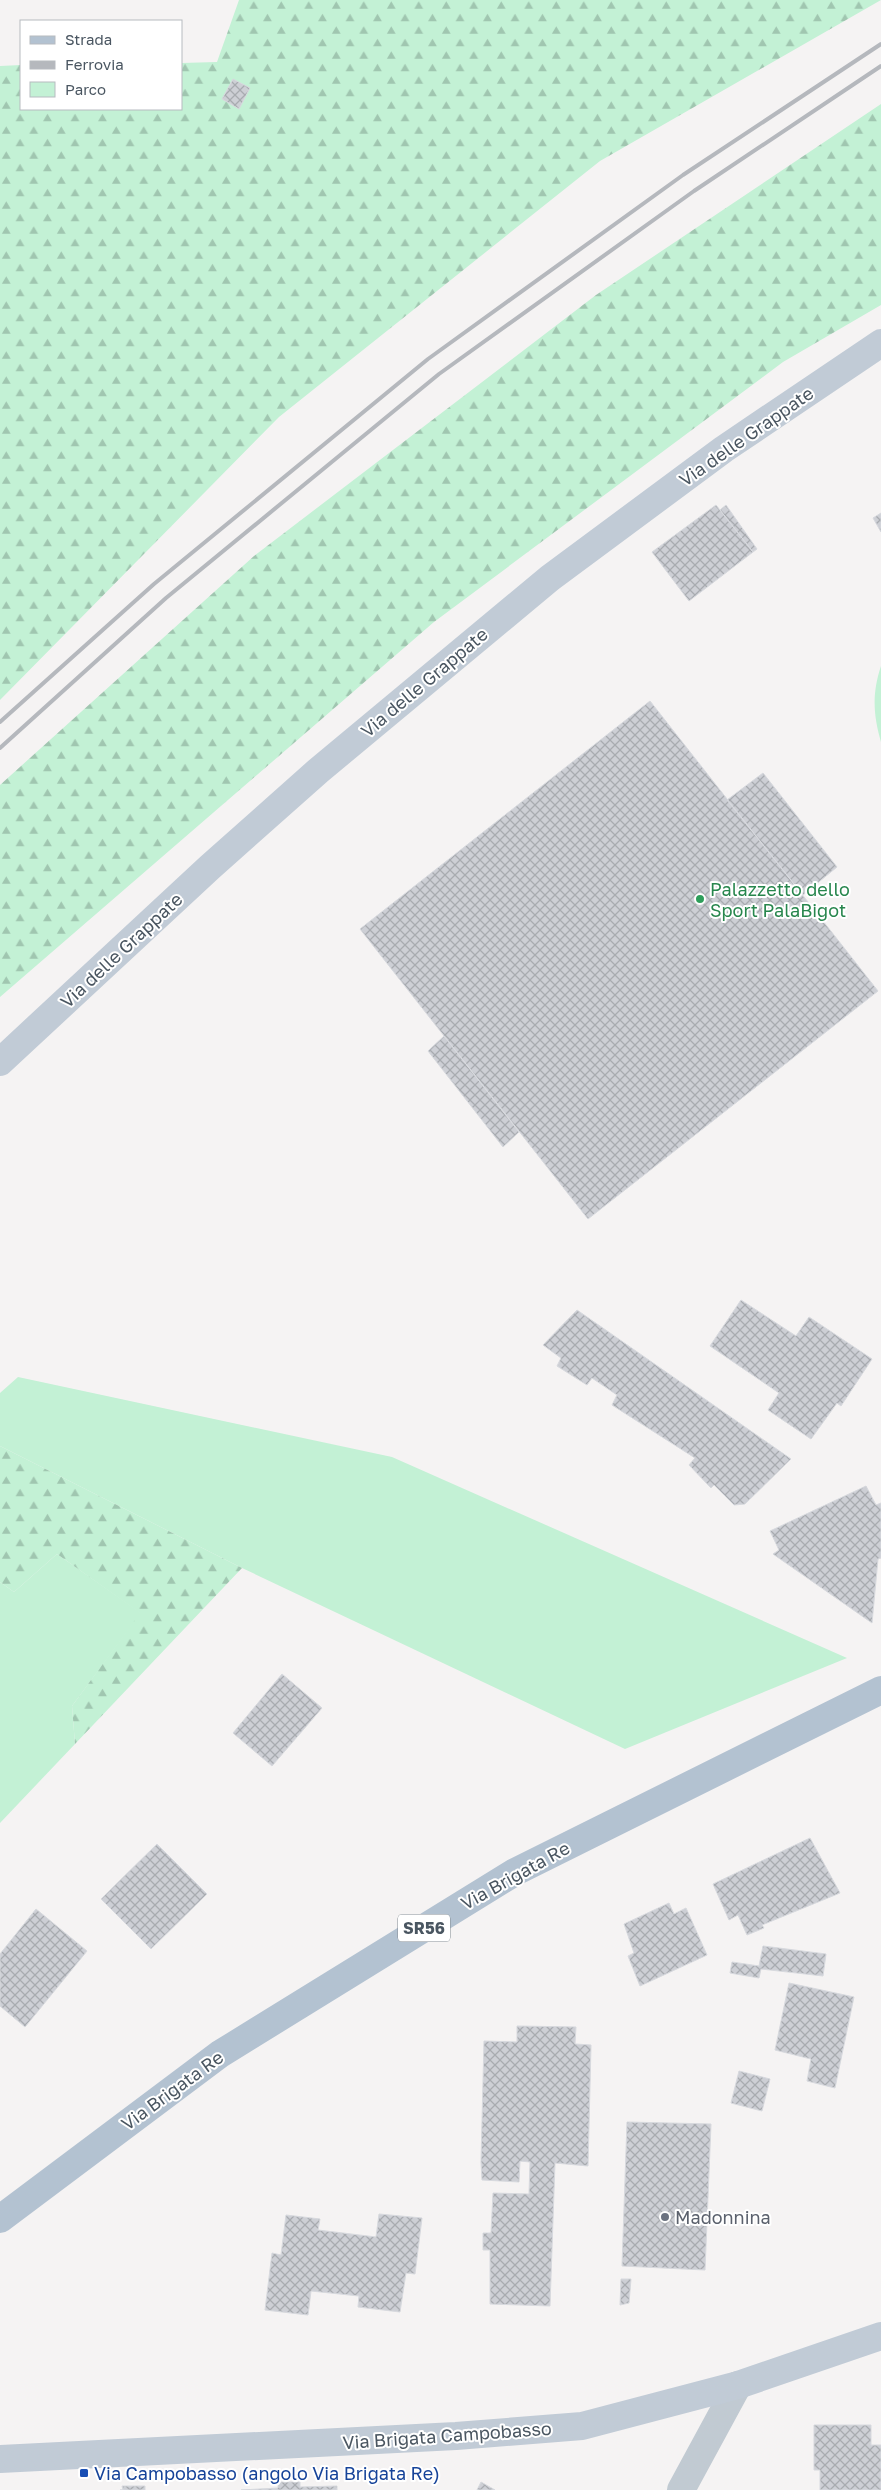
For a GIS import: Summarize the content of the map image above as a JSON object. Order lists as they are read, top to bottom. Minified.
{"streets":{"main road":["Via Brigata Re","SR56"],"street":["Via delle Grappate","Via Brigata Campobasso"]},"places":{"other":["Palazzetto dello Sport PalaBigot","Madonnina"],"transit":["Via Campobasso (angolo Via Brigata Re)"]},"legend":["Strada","Ferrovia","Parco"]}
